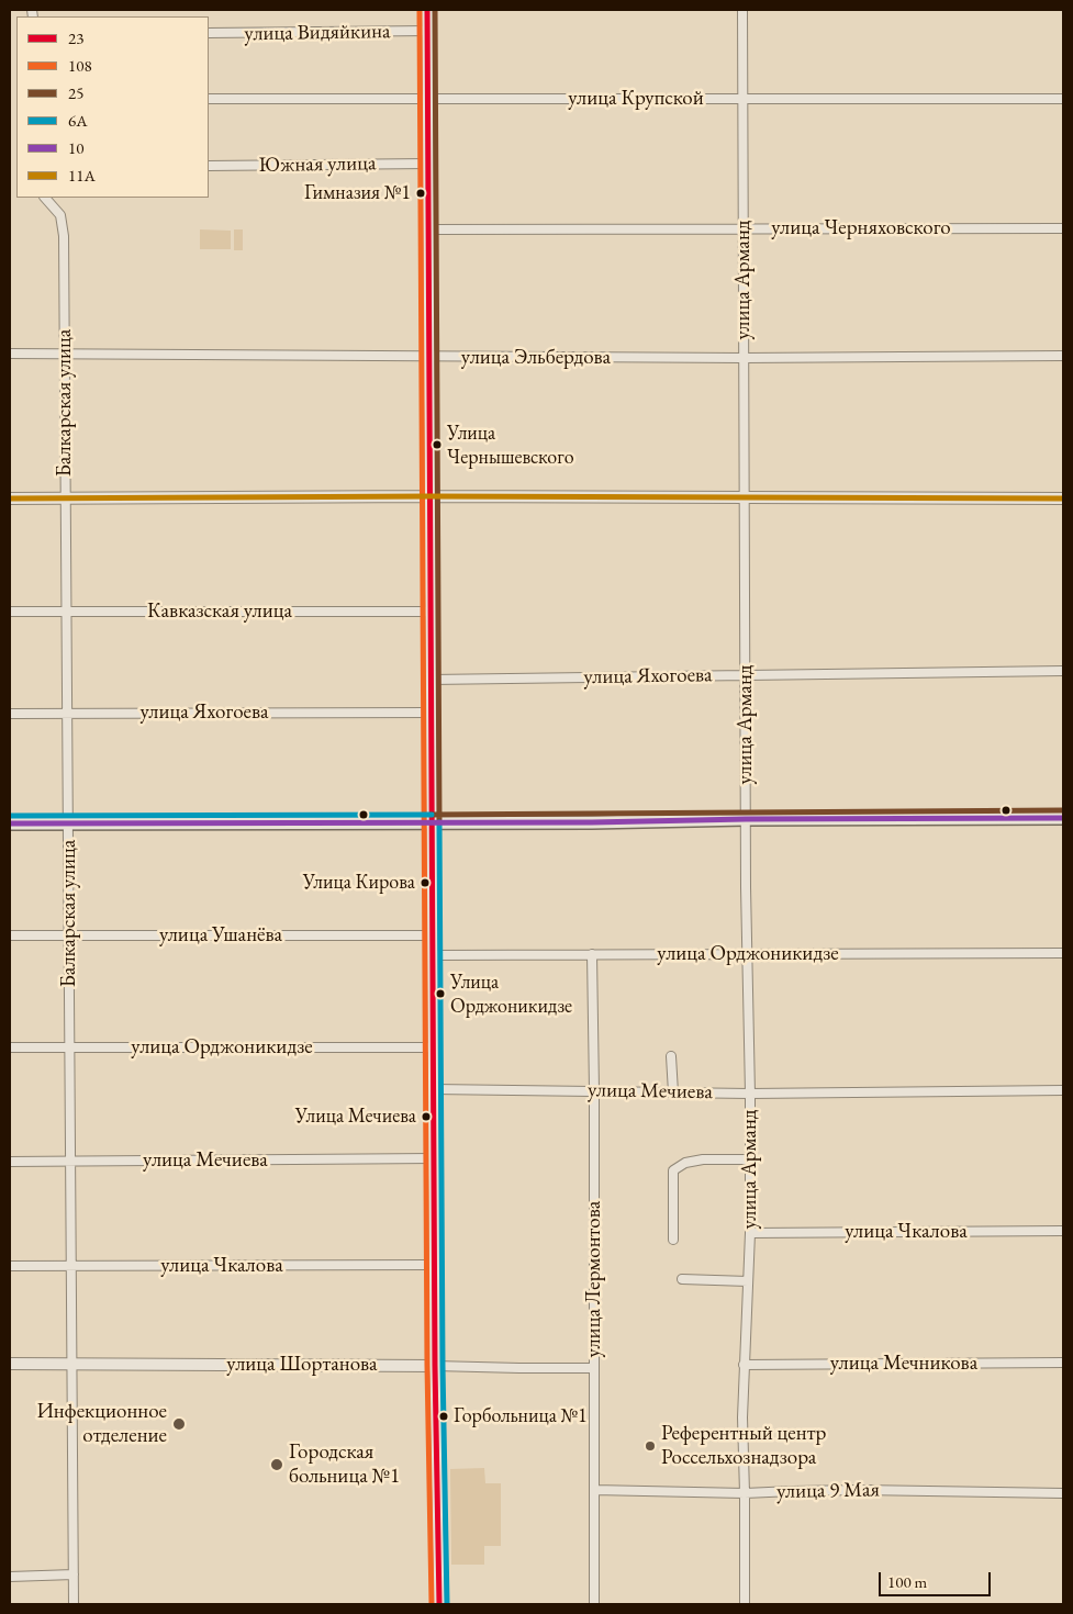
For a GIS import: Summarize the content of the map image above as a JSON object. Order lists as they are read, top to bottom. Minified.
{"streets":{"street":["улица Видяйкина","улица Крупской","Южная улица","улица Черняховского","улица Арманд","улица Эльбердова","Балкарская улица","Кавказская улица","улица Яхогоева","улица Ушанёва","улица Орджоникидзе","улица Мечиева","улица Чкалова","улица Лермонтова","улица Мечникова","улица Шортанова","улица 9 Мая"]},"crossings":[["улица Крупской","улица Арманд"],["улица Черняховского","улица Арманд"],["улица Арманд","улица Эльбердова"],["улица Арманд","улица Яхогоева"],["улица Арманд","улица Орджоникидзе"],["улица Арманд","улица Мечиева"],["улица Арманд","улица Чкалова"],["улица Арманд","улица Мечникова"],["улица Арманд","улица 9 Мая"],["улица Эльбердова","Балкарская улица"],["Балкарская улица","Кавказская улица"],["Балкарская улица","улица Яхогоева"],["Балкарская улица","улица Ушанёва"],["Балкарская улица","улица Орджоникидзе"],["Балкарская улица","улица Мечиева"],["Балкарская улица","улица Чкалова"],["Балкарская улица","улица Шортанова"],["улица Орджоникидзе","улица Лермонтова"],["улица Мечиева","улица Лермонтова"],["улица Лермонтова","улица Шортанова"],["улица Лермонтова","улица 9 Мая"]],"places":["Гимназия №1","Улица Чернышевского","Улица Кирова","Улица Орджоникидзе","Улица Мечиева","Горбольница №1","Инфекционное отделение","Референтный центр Россельхознадзора","Городская больница №1"],"lines":["transit line 23","transit line 108","transit line 25","transit line 11А","transit line 6А","transit line 10"],"legend":["23","108","25","6А","10","11А"],"scale_bar":"100 m"}
